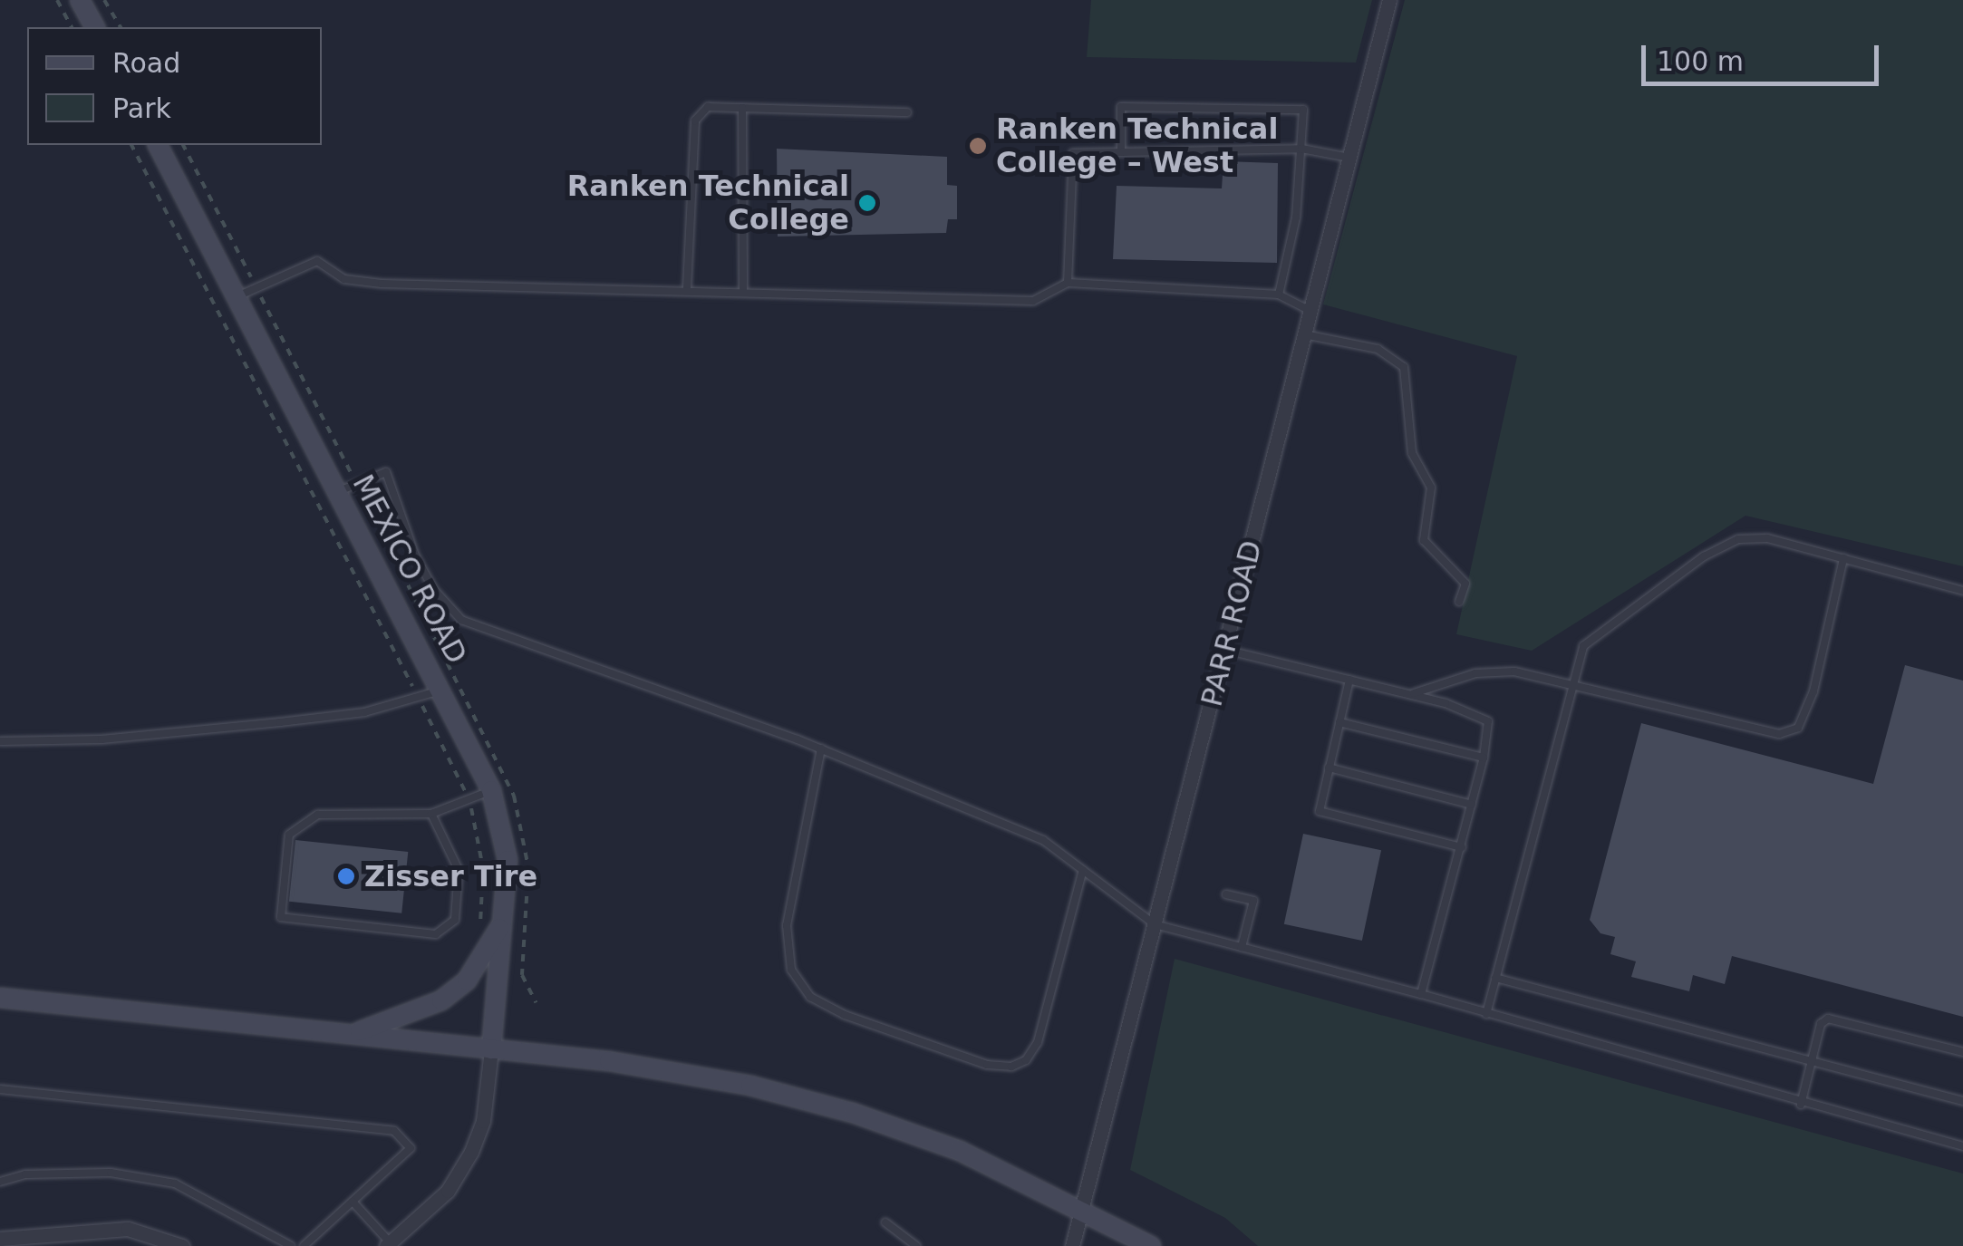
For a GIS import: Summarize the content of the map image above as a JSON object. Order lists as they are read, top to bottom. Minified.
{"streets":{"main road":["MEXICO ROAD"],"street":["PARR ROAD"]},"places":["Ranken Technical College – West","Ranken Technical College","Zisser Tire"],"legend":["Road","Park"],"scale_bar":"100 m"}
